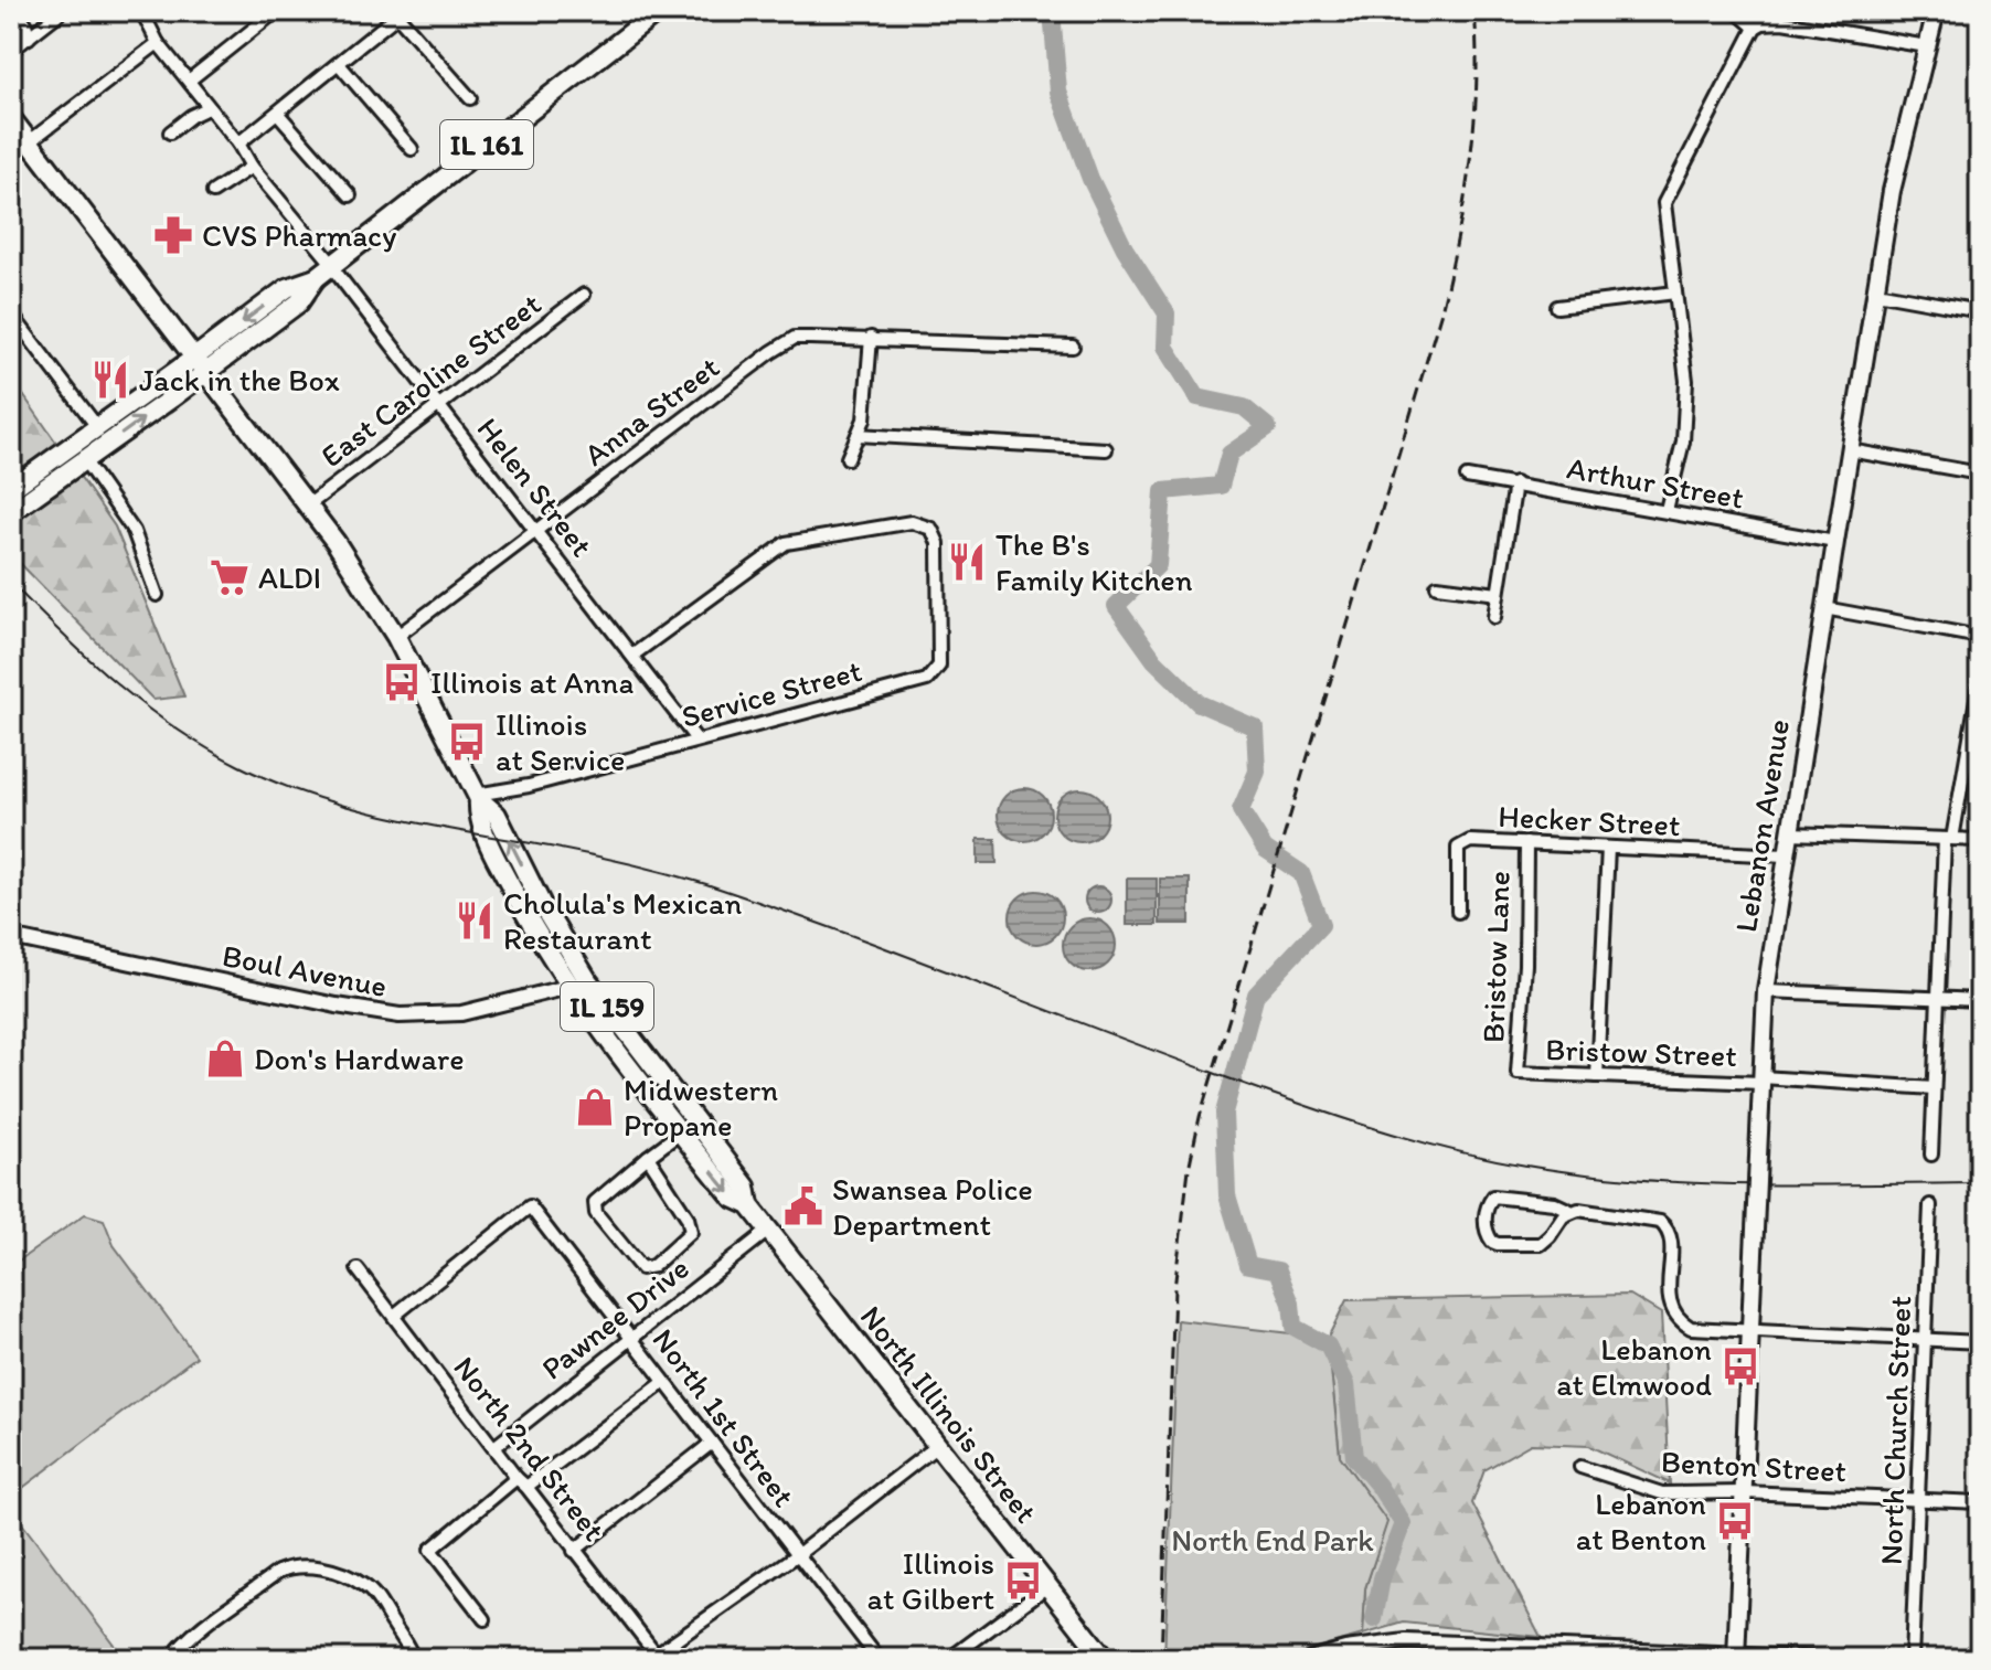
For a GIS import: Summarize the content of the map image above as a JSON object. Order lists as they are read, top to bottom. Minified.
{"streets":{"main road":["IL 161","Lebanon Avenue","IL 159","North Illinois Street"],"street":["East Caroline Street","Anna Street","Arthur Street","Helen Street","Service Street","Hecker Street","Bristow Lane","Boul Avenue","Bristow Street","Pawnee Drive","North 1st Street","North Church Street","North 2nd Street","Benton Street"]},"crossings":[["IL 161","Helen Street"],["IL 161","North Illinois Street"],["East Caroline Street","Helen Street"],["East Caroline Street","North Illinois Street"],["Anna Street","Helen Street"],["Anna Street","North Illinois Street"],["Arthur Street","Lebanon Avenue"],["Helen Street","Service Street"],["Service Street","North Illinois Street"],["Hecker Street","Lebanon Avenue"],["Hecker Street","Bristow Lane"],["Lebanon Avenue","Bristow Street"],["Lebanon Avenue","Benton Street"],["Bristow Lane","Bristow Street"],["Boul Avenue","North Illinois Street"],["Pawnee Drive","North Illinois Street"],["Pawnee Drive","North 1st Street"],["Pawnee Drive","North 2nd Street"],["North 1st Street","North 2nd Street"],["North Church Street","Benton Street"]],"parks":["North End Park"],"places":{"pharmacy":["CVS Pharmacy"],"restaurant":["Jack in the Box","The B's Family Kitchen","Cholula's Mexican Restaurant"],"supermarket":["ALDI"],"bus stop":["Illinois at Anna","Illinois at Service","Lebanon at Elmwood","Lebanon at Benton","Illinois at Gilbert"],"shop":["Don's Hardware","Midwestern Propane"],"public building":["Swansea Police Department"]}}
